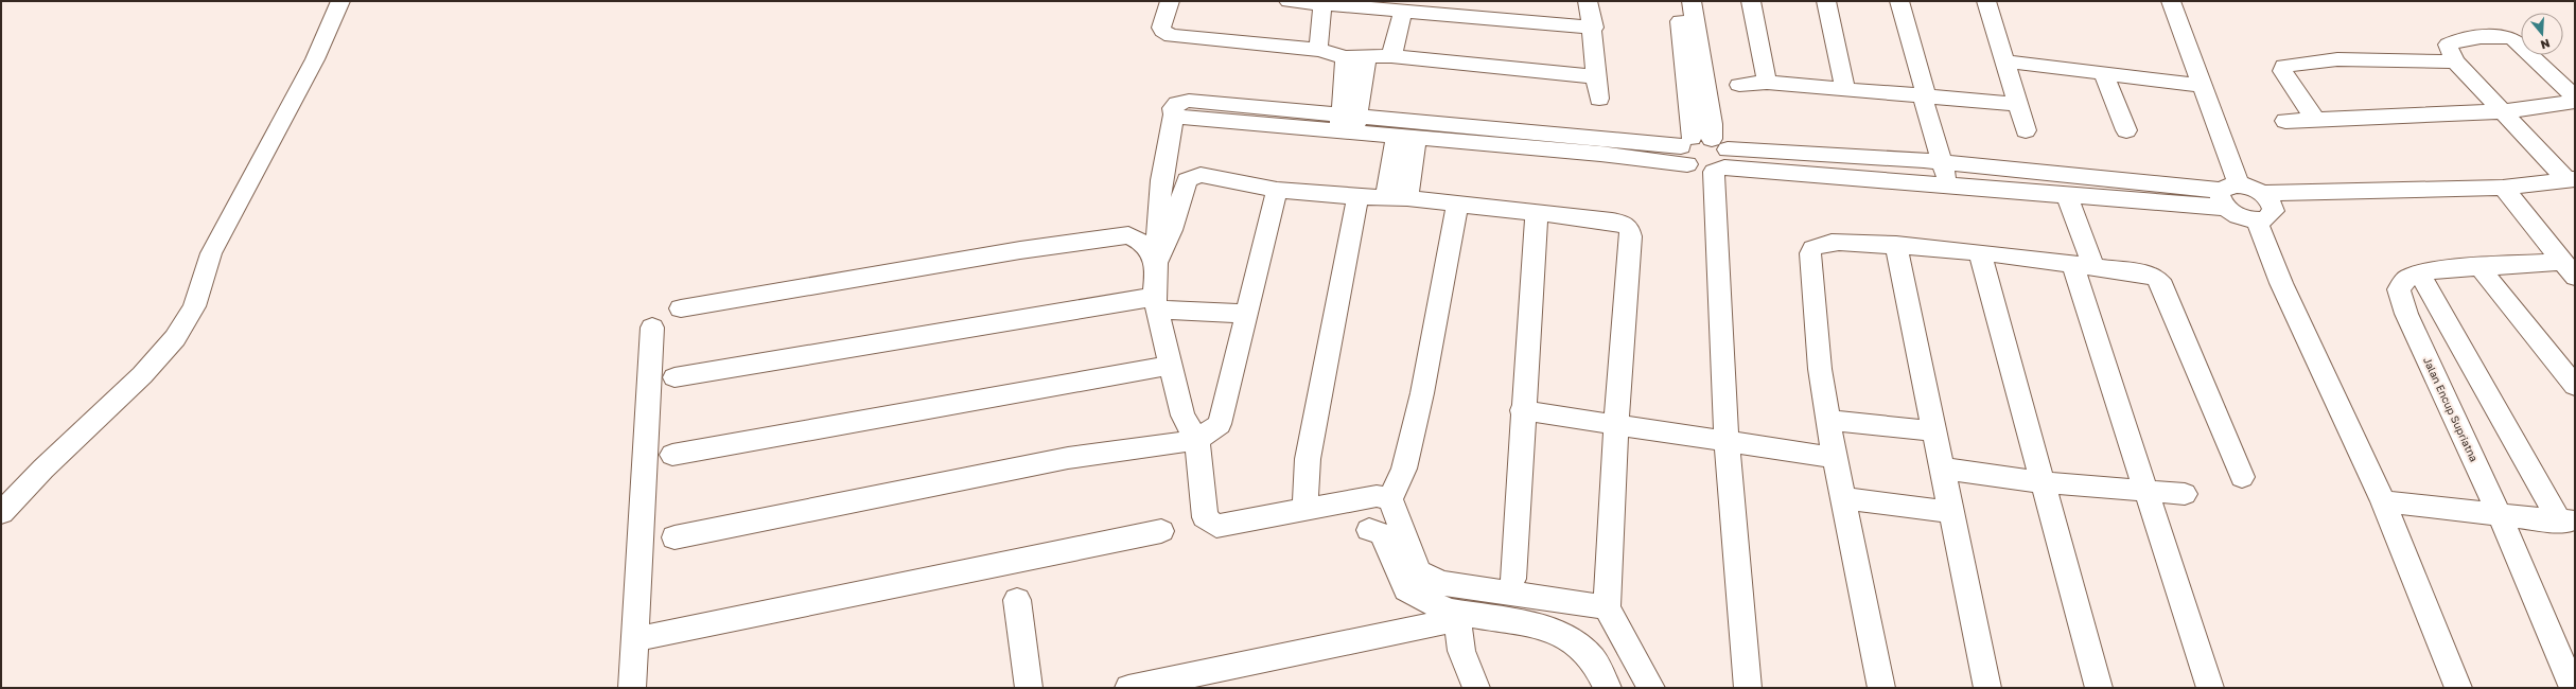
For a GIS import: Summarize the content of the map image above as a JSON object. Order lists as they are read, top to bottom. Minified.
{"streets":{"street":["Jalan Encup Supriatna"]},"north":"bottom"}
